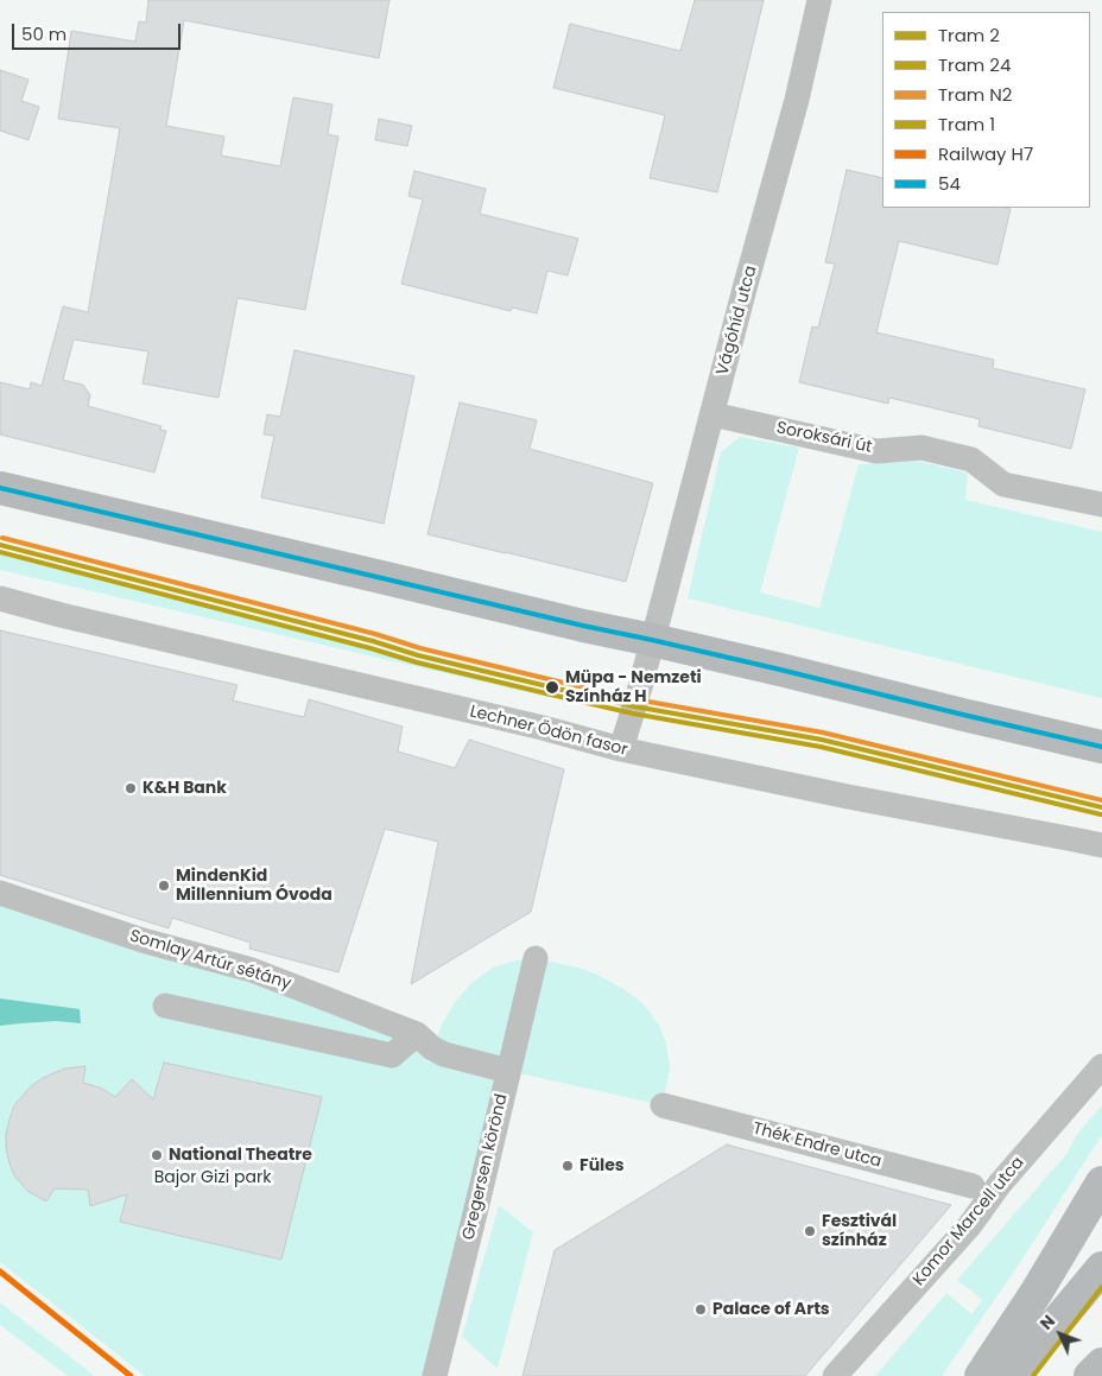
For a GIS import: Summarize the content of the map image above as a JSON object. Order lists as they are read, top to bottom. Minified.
{"streets":{"street":["Vágóhíd utca","Soroksári út","Lechner Ödön fasor","Somlay Artúr sétány","Thék Endre utca","Gregersen körönd","Komor Marcell utca"]},"crossings":[["Vágóhíd utca","Soroksári út"],["Somlay Artúr sétány","Gregersen körönd"]],"parks":["Bajor Gizi park"],"places":["Müpa - Nemzeti Színház H","K&H Bank","MindenKid Millennium Óvoda","National Theatre","Füles","Fesztivál színház","Palace of Arts"],"lines":["transit line 54","tram line N2","tram line 2","tram line 24","rail line H7","tram line 1"],"legend":["Tram 2","Tram 24","Tram N2","Tram 1","Railway H7","54"],"scale_bar":"50 m","north":"top left"}
